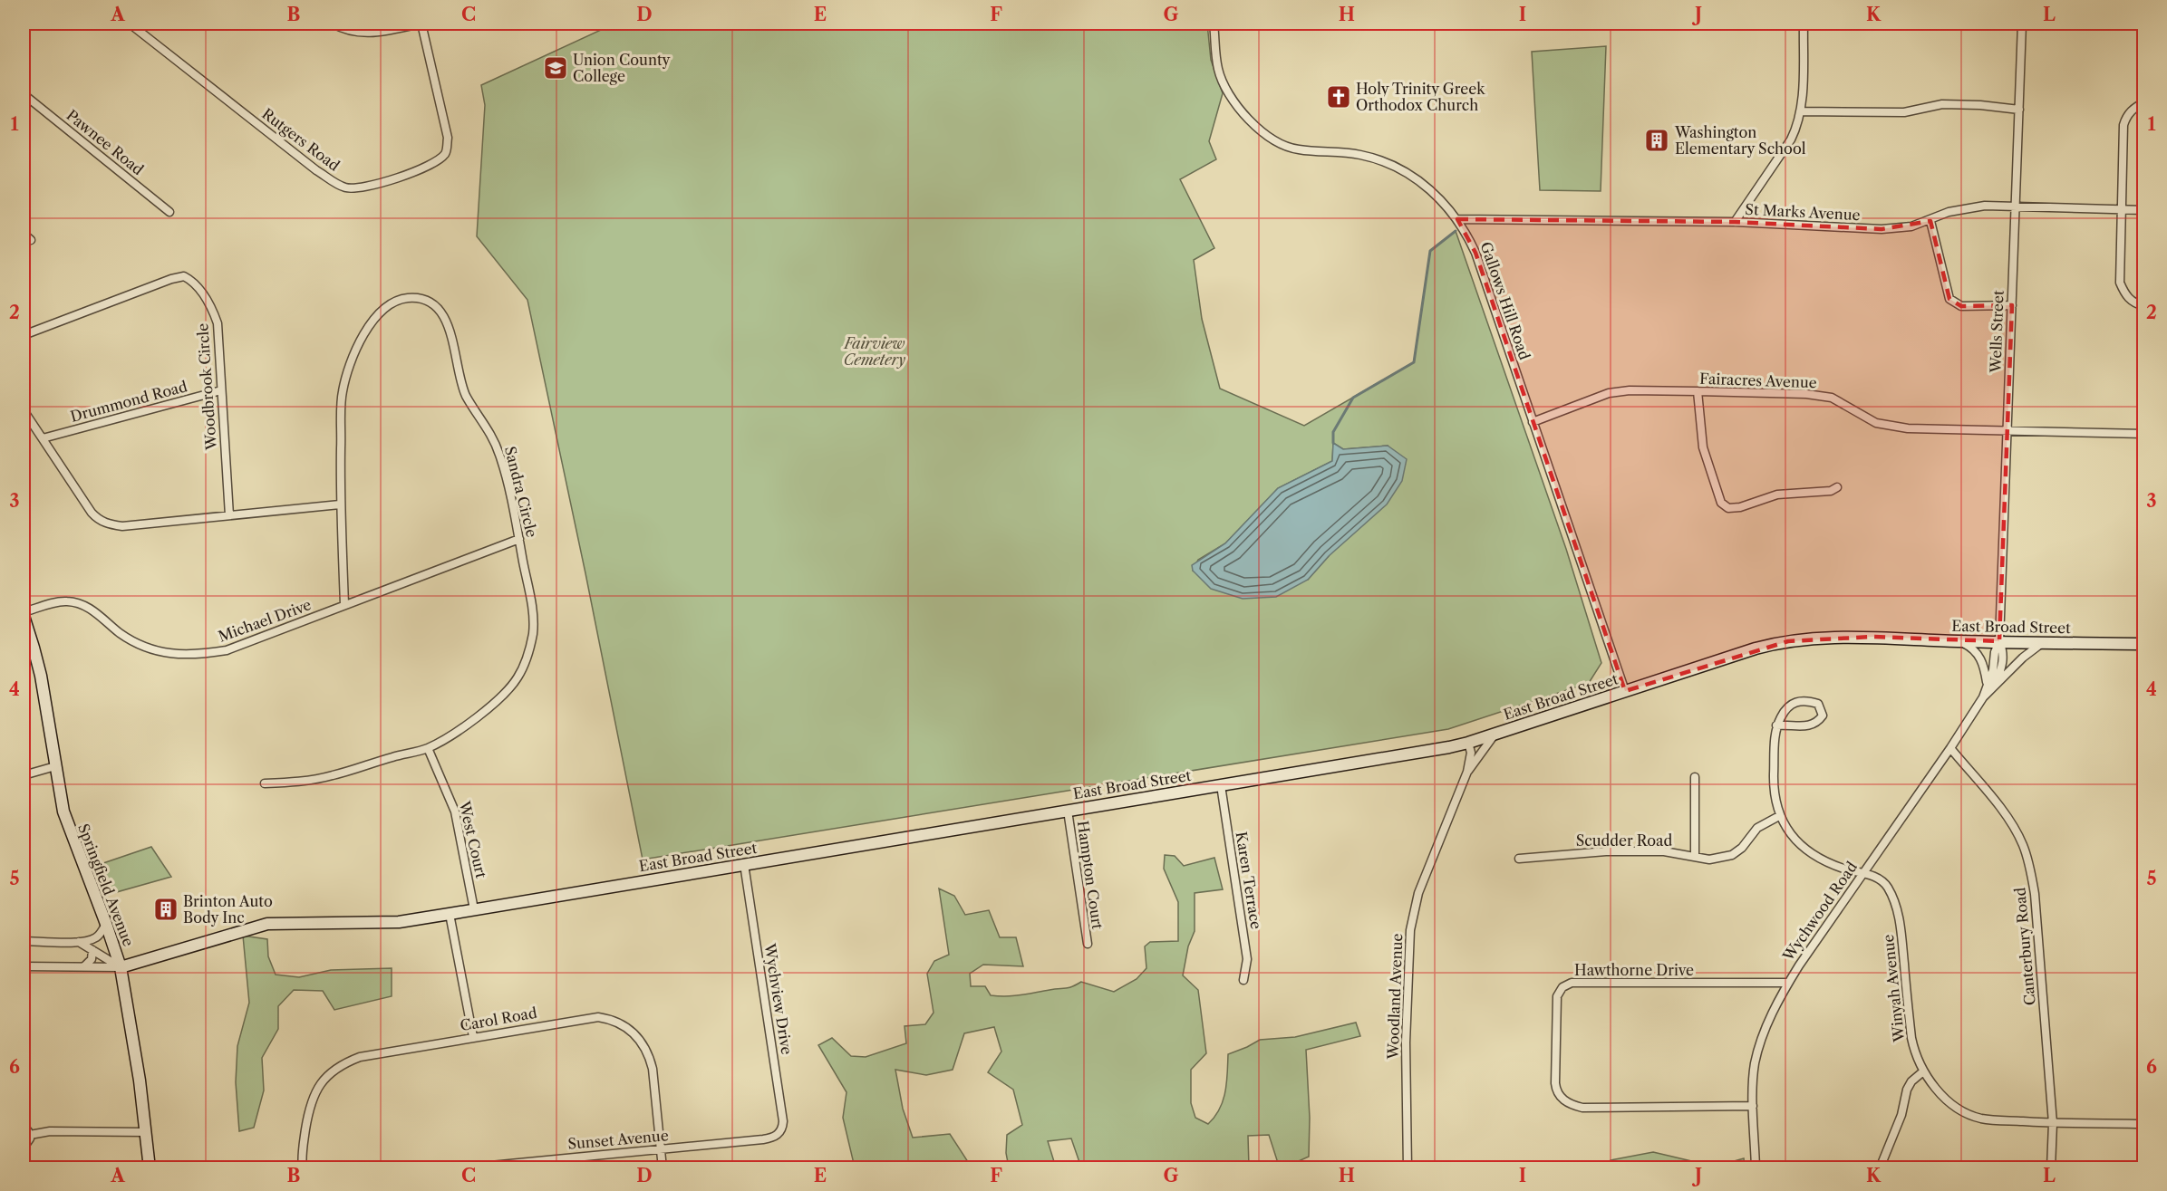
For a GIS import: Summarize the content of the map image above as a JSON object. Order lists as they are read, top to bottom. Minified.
{"streets":{"street":["Rutgers Road","Pawnee Road","St Marks Avenue","Gallows Hill Road","Wells Street","Fairacres Avenue","Woodbrook Circle","Drummond Road","Sandra Circle","Michael Drive","East Broad Street","West Court","Scudder Road","Hampton Court","Karen Terrace","Springfield Avenue","Wychwood Road","Canterbury Road","Hawthorne Drive","Winyah Avenue","Woodland Avenue","Wychview Drive","Carol Road","Sunset Avenue"]},"crossings":[["St Marks Avenue","Gallows Hill Road"],["St Marks Avenue","Wells Street"],["Gallows Hill Road","Fairacres Avenue"],["Gallows Hill Road","East Broad Street"],["Wells Street","Fairacres Avenue"],["Wells Street","East Broad Street"],["Wells Street","Wychwood Road"],["Woodbrook Circle","Drummond Road"],["Sandra Circle","Michael Drive"],["Sandra Circle","West Court"],["Michael Drive","Springfield Avenue"],["East Broad Street","West Court"],["East Broad Street","Hampton Court"],["East Broad Street","Karen Terrace"],["East Broad Street","Springfield Avenue"],["East Broad Street","Wychwood Road"],["East Broad Street","Woodland Avenue"],["East Broad Street","Wychview Drive"],["Scudder Road","Winyah Avenue"],["Wychwood Road","Canterbury Road"],["Wychwood Road","Hawthorne Drive"],["Wychwood Road","Winyah Avenue"],["Canterbury Road","Winyah Avenue"],["Wychview Drive","Sunset Avenue"],["Carol Road","Sunset Avenue"]],"parks":["Fairview Cemetery"],"places":{"school or university":["Union County College"],"church":["Holy Trinity Greek Orthodox Church"],"building":["Washington Elementary School","Brinton Auto Body Inc"]},"grid":{"columns":["A","B","C","D","E","F","G","H","I","J","K","L"],"rows":["1","2","3","4","5","6"]}}
